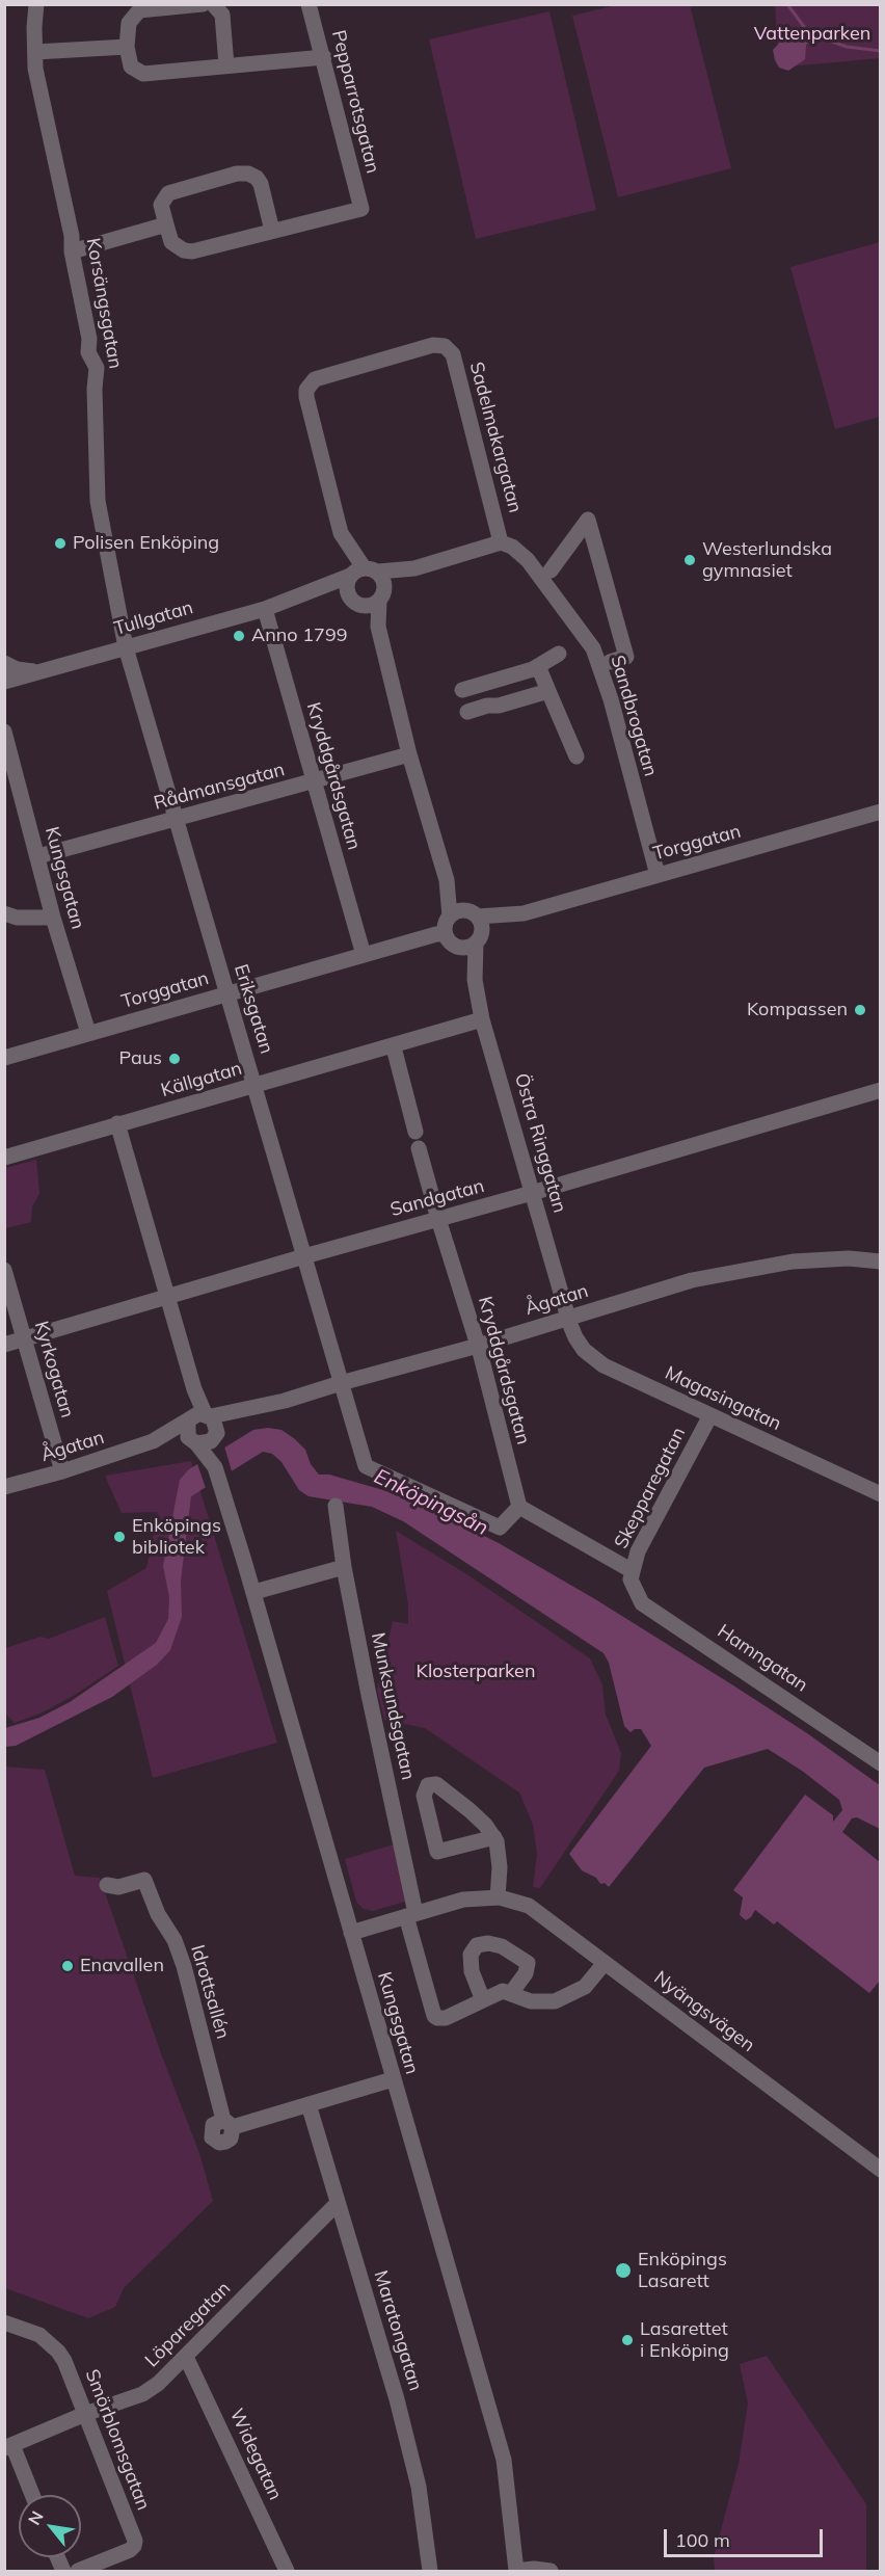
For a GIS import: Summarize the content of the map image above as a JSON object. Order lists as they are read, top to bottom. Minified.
{"streets":{"street":["Pepparrotsgatan","Korsängsgatan","Sadelmakargatan","Tullgatan","Sandbrogatan","Kryddgårdsgatan","Rådmansgatan","Torggatan","Kungsgatan","Eriksgatan","Källgatan","Östra Ringgatan","Sandgatan","Ågatan","Kyrkogatan","Magasingatan","Skepparegatan","Hamngatan","Munksundsgatan","Idrottsallén","Nyängsvägen","Löparegatan","Maratongatan","Smörblomsgatan","Widegatan"]},"crossings":[["Korsängsgatan","Tullgatan"],["Korsängsgatan","Eriksgatan"],["Sadelmakargatan","Tullgatan"],["Sadelmakargatan","Sandbrogatan"],["Tullgatan","Kryddgårdsgatan"],["Tullgatan","Eriksgatan"],["Sandbrogatan","Torggatan"],["Kryddgårdsgatan","Rådmansgatan"],["Kryddgårdsgatan","Torggatan"],["Kryddgårdsgatan","Sandgatan"],["Kryddgårdsgatan","Ågatan"],["Rådmansgatan","Kungsgatan"],["Rådmansgatan","Eriksgatan"],["Torggatan","Kungsgatan"],["Torggatan","Eriksgatan"],["Torggatan","Östra Ringgatan"],["Kungsgatan","Ågatan"],["Kungsgatan","Idrottsallén"],["Kungsgatan","Nyängsvägen"],["Eriksgatan","Källgatan"],["Eriksgatan","Sandgatan"],["Eriksgatan","Ågatan"],["Källgatan","Östra Ringgatan"],["Östra Ringgatan","Sandgatan"],["Östra Ringgatan","Ågatan"],["Östra Ringgatan","Magasingatan"],["Sandgatan","Kyrkogatan"],["Ågatan","Kyrkogatan"],["Ågatan","Magasingatan"],["Magasingatan","Skepparegatan"],["Skepparegatan","Hamngatan"],["Munksundsgatan","Nyängsvägen"],["Idrottsallén","Maratongatan"],["Löparegatan","Maratongatan"],["Löparegatan","Smörblomsgatan"],["Löparegatan","Widegatan"]],"water":["Enköpingsån"],"parks":["Vattenparken","Klosterparken"],"places":["Polisen Enköping","Westerlundska gymnasiet","Anno 1799","Kompassen","Paus","Enköpings bibliotek","Enavallen","Enköpings Lasarett","Lasarettet i Enköping"],"scale_bar":"100 m","north":"top left"}
